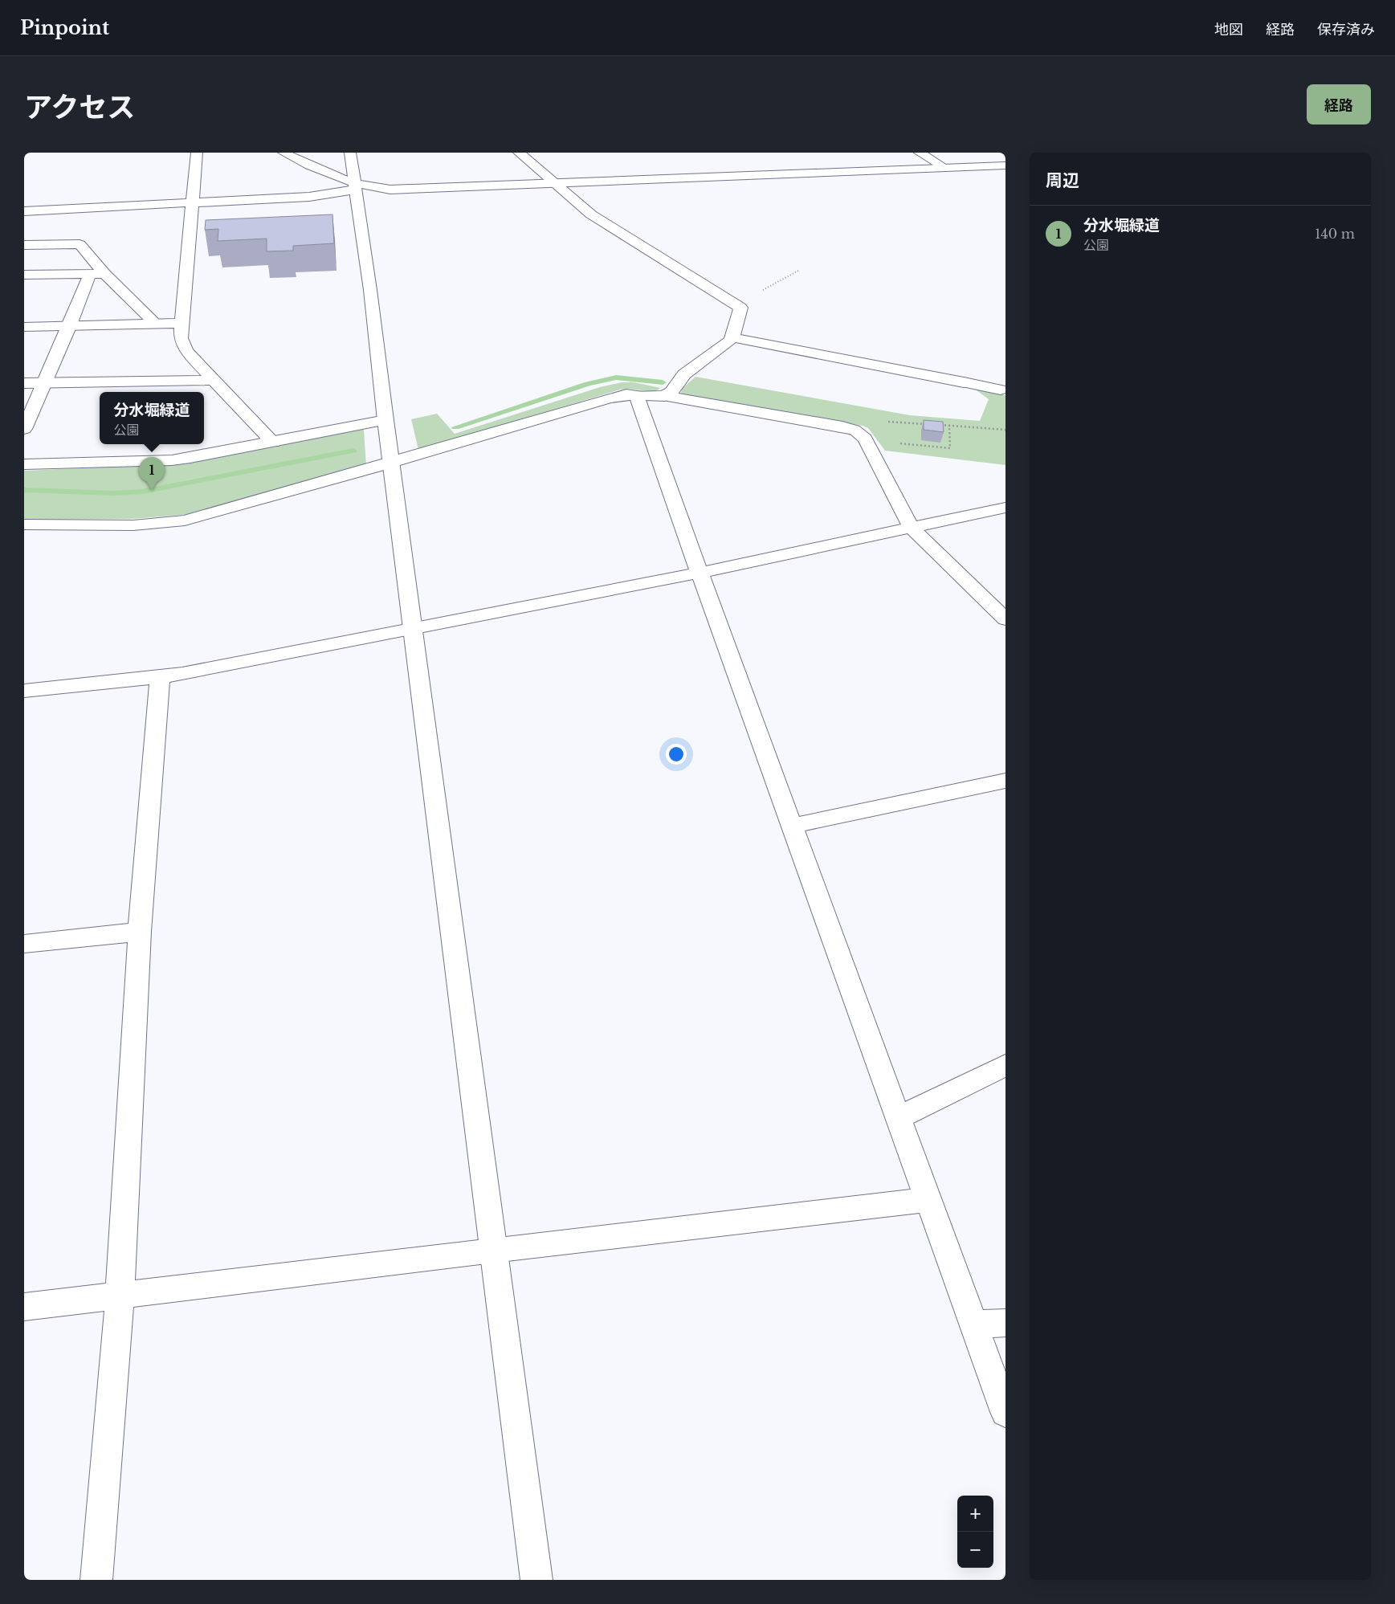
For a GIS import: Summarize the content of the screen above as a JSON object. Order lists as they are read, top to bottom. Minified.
{"page":{"header":"Pinpoint","nav":["地図","経路","保存済み"],"title":"アクセス","buttons":"経路","heading":"周辺","list":[{"mark":"1","name":"分水堀緑道","note":"公園","value":"140 m"}],"popup":["分水堀緑道","公園"],"pins":"1","map_buttons":["+","−"]}}
